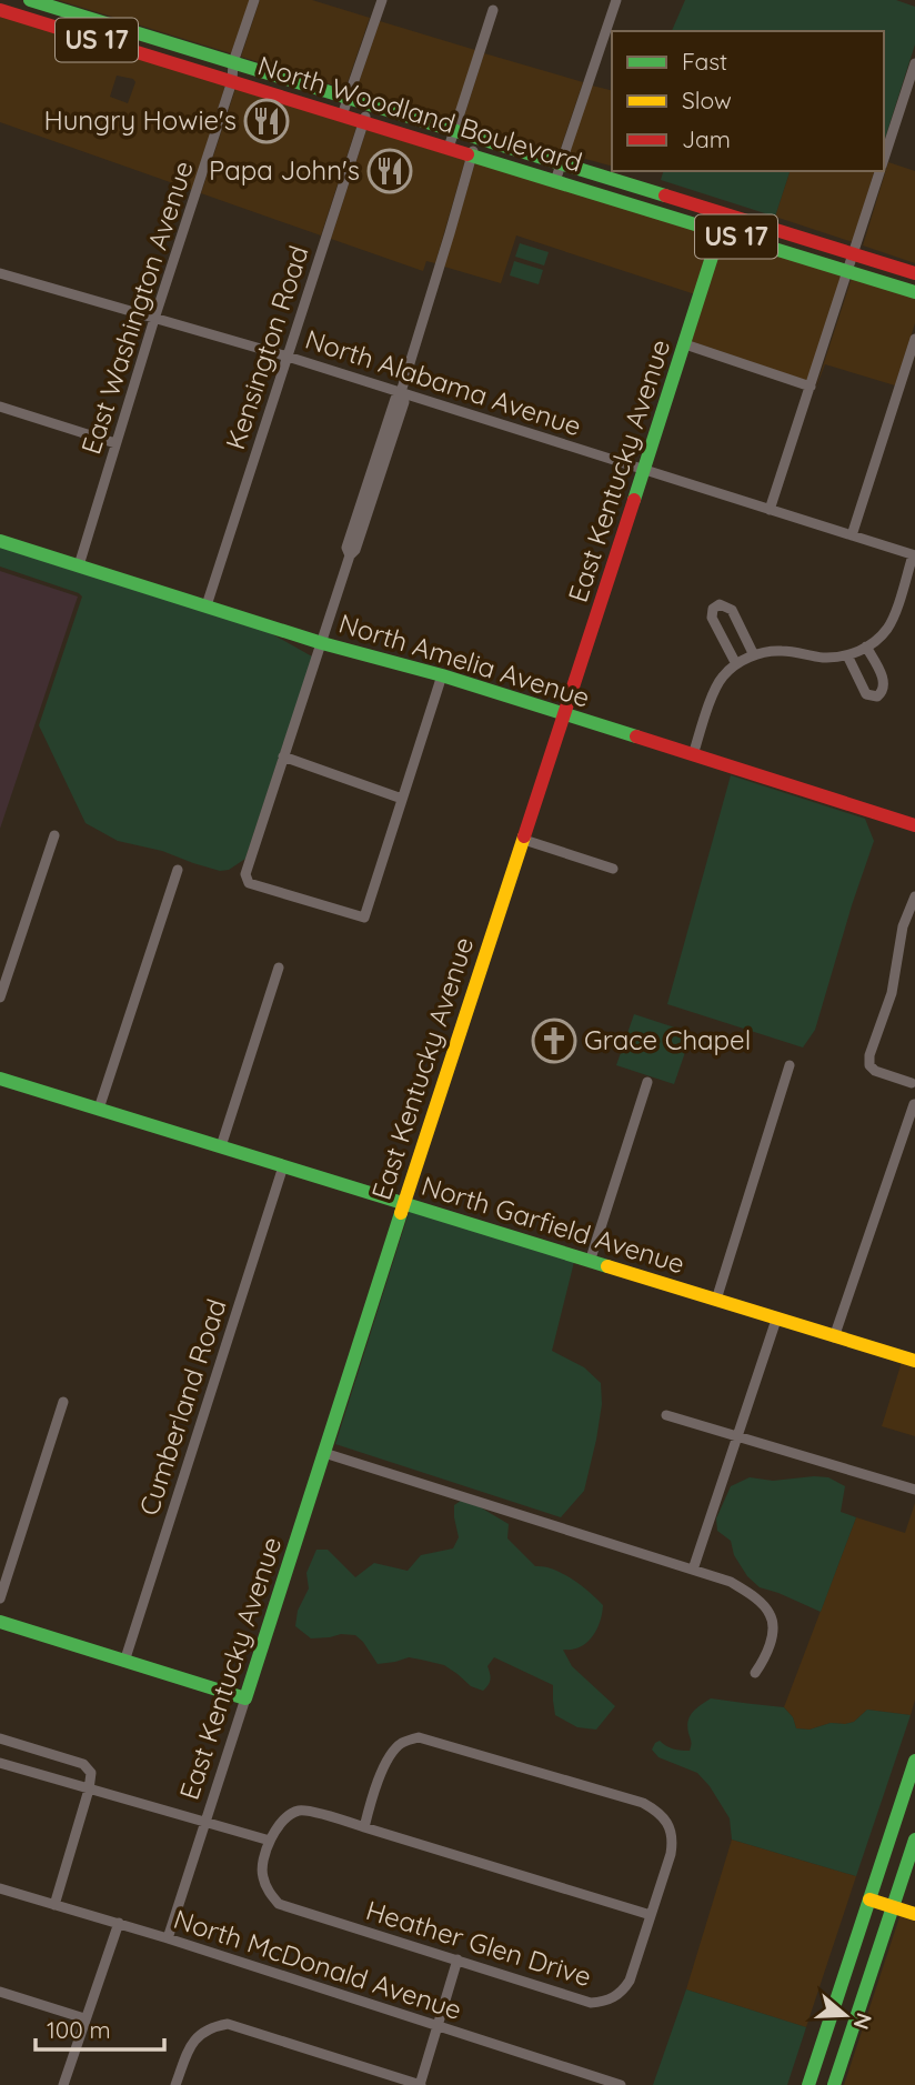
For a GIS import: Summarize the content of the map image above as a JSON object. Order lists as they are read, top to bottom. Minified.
{"streets":{"main road":["US 17","North Woodland Boulevard","East Kentucky Avenue","North Amelia Avenue","North Garfield Avenue"],"street":["East Washington Avenue","Kensington Road","North Alabama Avenue","Cumberland Road","Heather Glen Drive","North McDonald Avenue"]},"crossings":[["North Woodland Boulevard","East Washington Avenue"],["North Woodland Boulevard","Kensington Road"],["North Woodland Boulevard","East Kentucky Avenue"],["East Washington Avenue","North Alabama Avenue"],["East Washington Avenue","North Amelia Avenue"],["Kensington Road","North Alabama Avenue"],["Kensington Road","North Amelia Avenue"],["North Alabama Avenue","East Kentucky Avenue"],["East Kentucky Avenue","North Amelia Avenue"],["East Kentucky Avenue","North Garfield Avenue"],["East Kentucky Avenue","North McDonald Avenue"],["North Garfield Avenue","Cumberland Road"]],"places":{"restaurant":["Hungry Howie's","Papa John's"],"church":["Grace Chapel"]},"legend":["Fast","Slow","Jam"],"scale_bar":"100 m","north":"right"}
